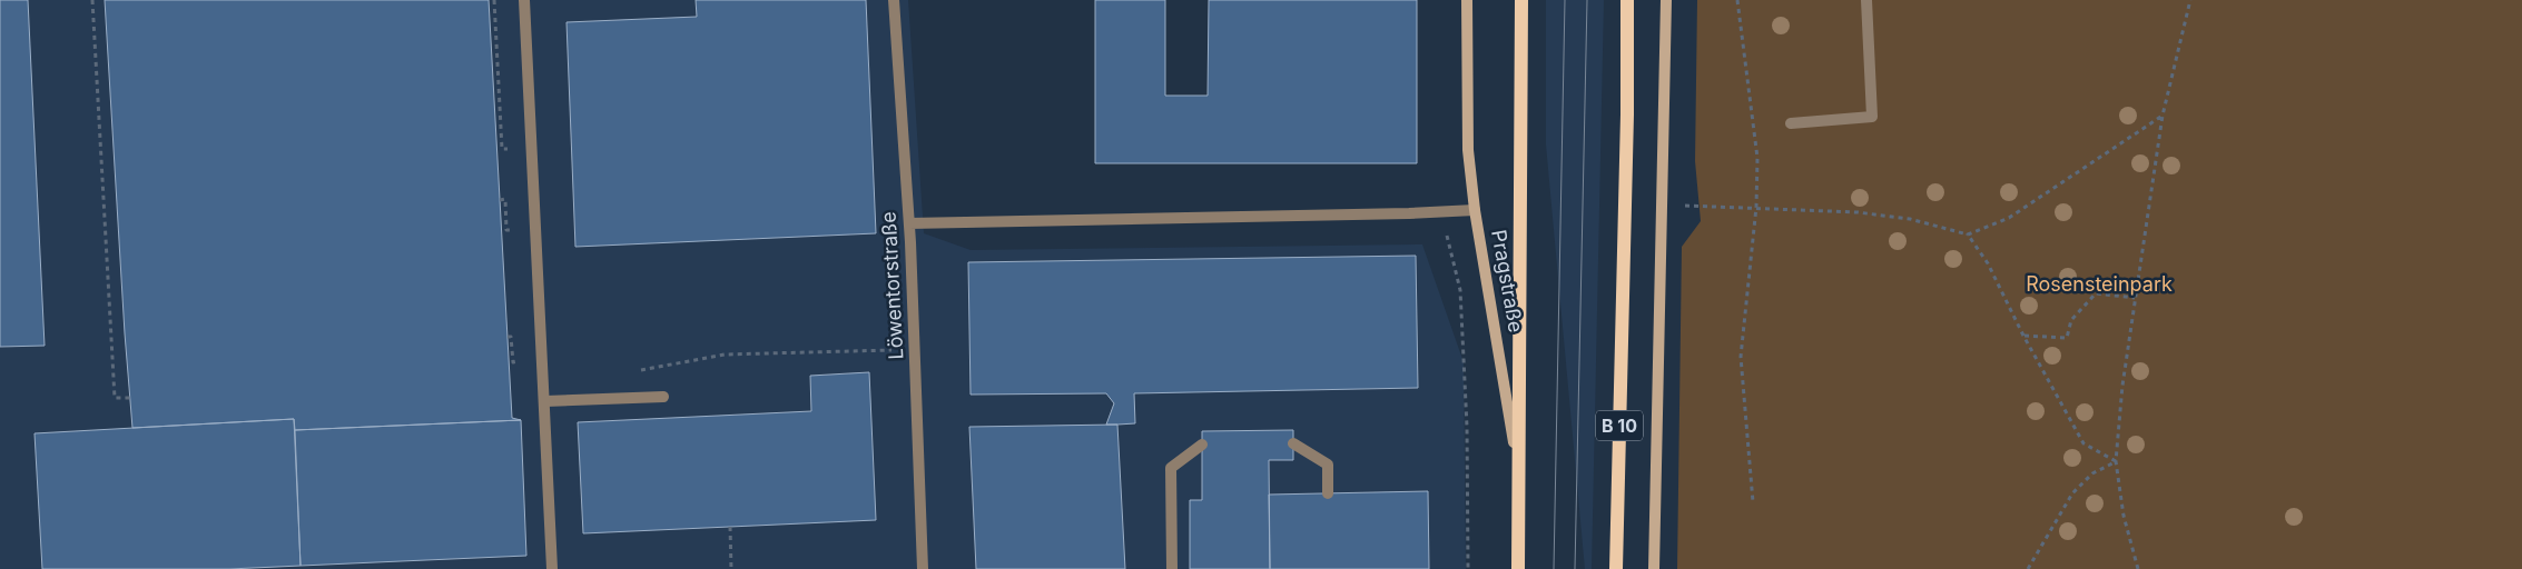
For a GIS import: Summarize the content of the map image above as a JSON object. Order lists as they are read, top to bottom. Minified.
{"streets":{"main road":["Pragstraße","B 10"],"street":["Löwentorstraße"]},"parks":["Rosensteinpark"]}
